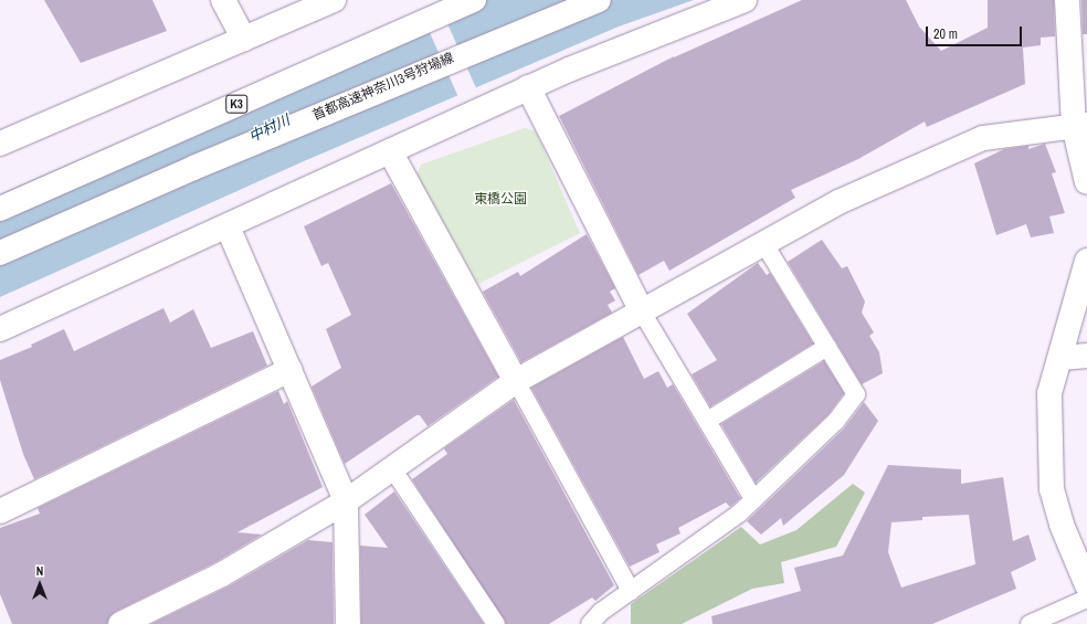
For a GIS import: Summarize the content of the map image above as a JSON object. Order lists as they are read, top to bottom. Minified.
{"streets":{"main road":["首都高速神奈川3号狩場線","K3"]},"water":["中村川"],"parks":["東橋公園"],"scale_bar":"20 m","north":"top"}
